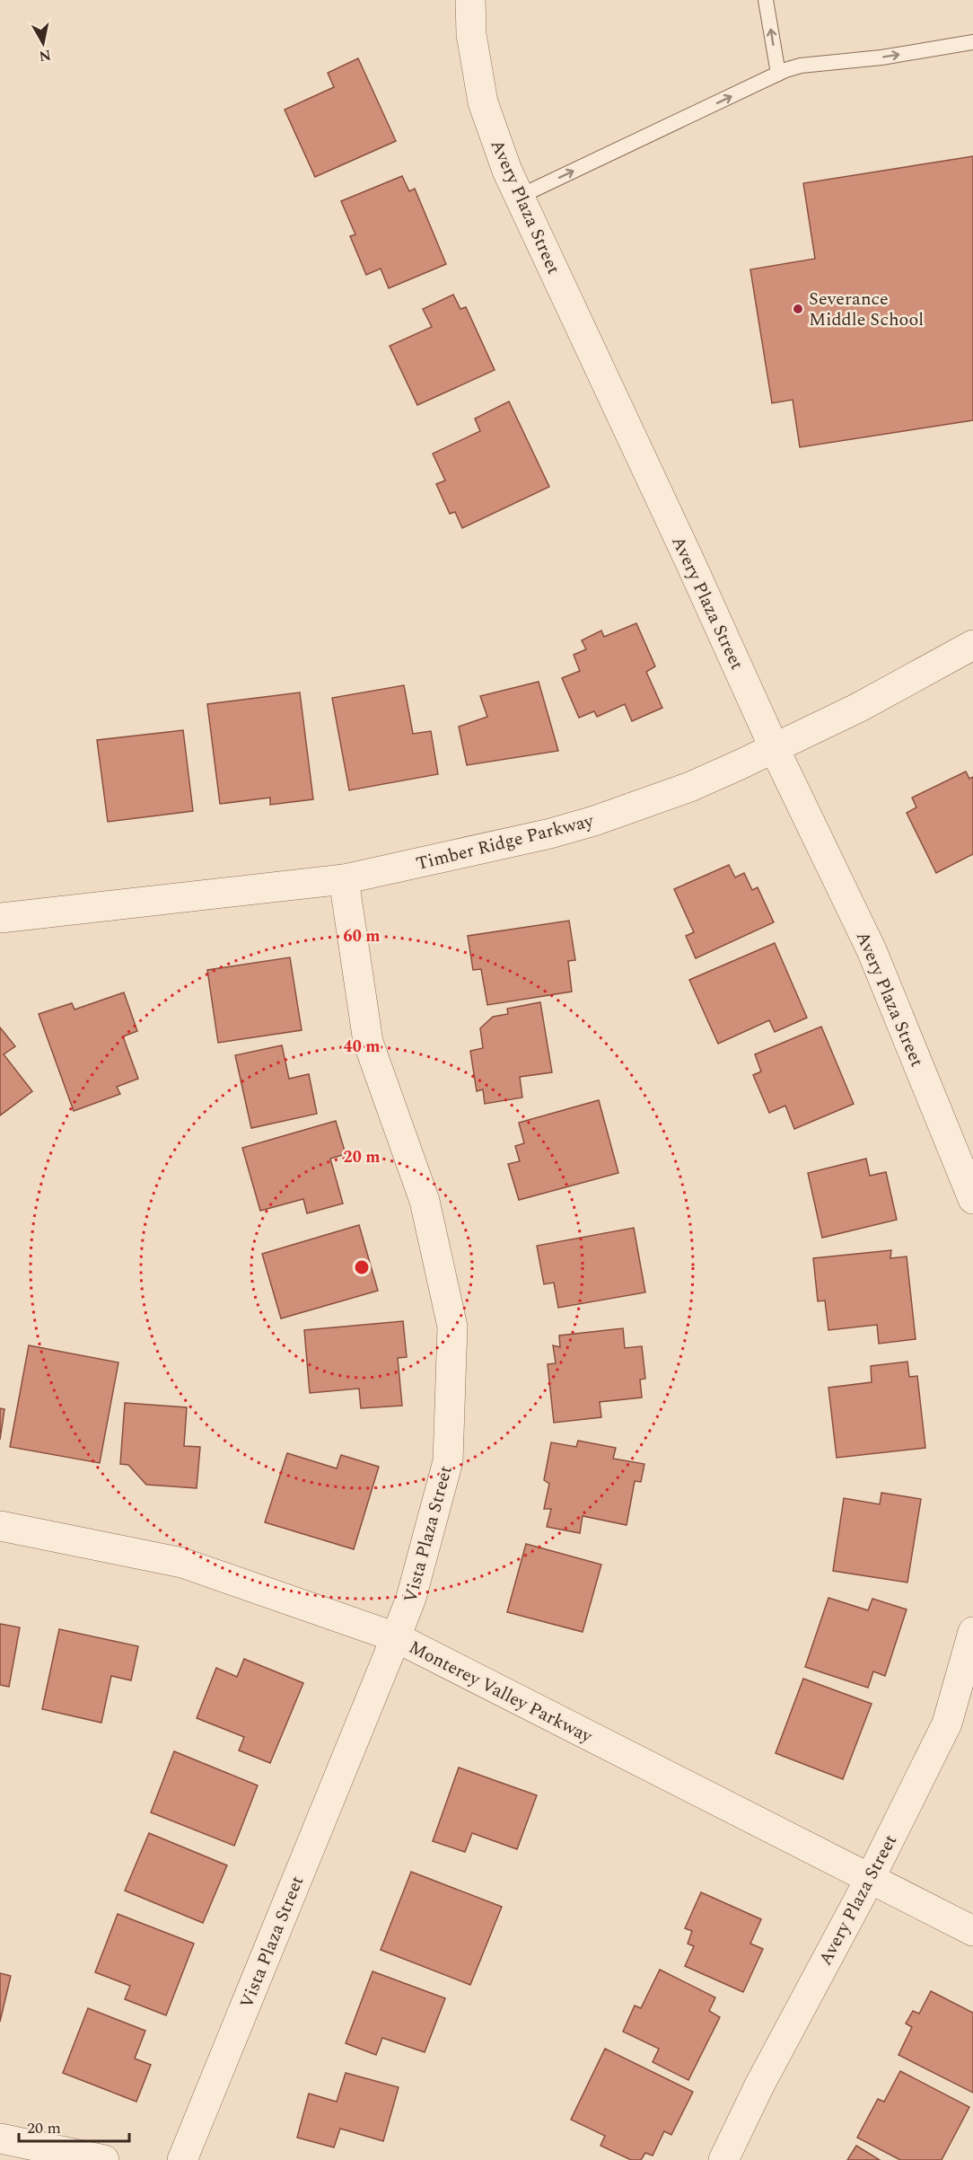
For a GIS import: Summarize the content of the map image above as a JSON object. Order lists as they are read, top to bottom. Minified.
{"streets":{"street":["Avery Plaza Street","Timber Ridge Parkway","Vista Plaza Street","Monterey Valley Parkway"]},"crossings":[["Avery Plaza Street","Timber Ridge Parkway"],["Avery Plaza Street","Monterey Valley Parkway"],["Timber Ridge Parkway","Vista Plaza Street"],["Vista Plaza Street","Monterey Valley Parkway"]],"places":["Severance Middle School"],"scale_bar":"20 m","north":"bottom","rings":["60 m","40 m","20 m"]}
